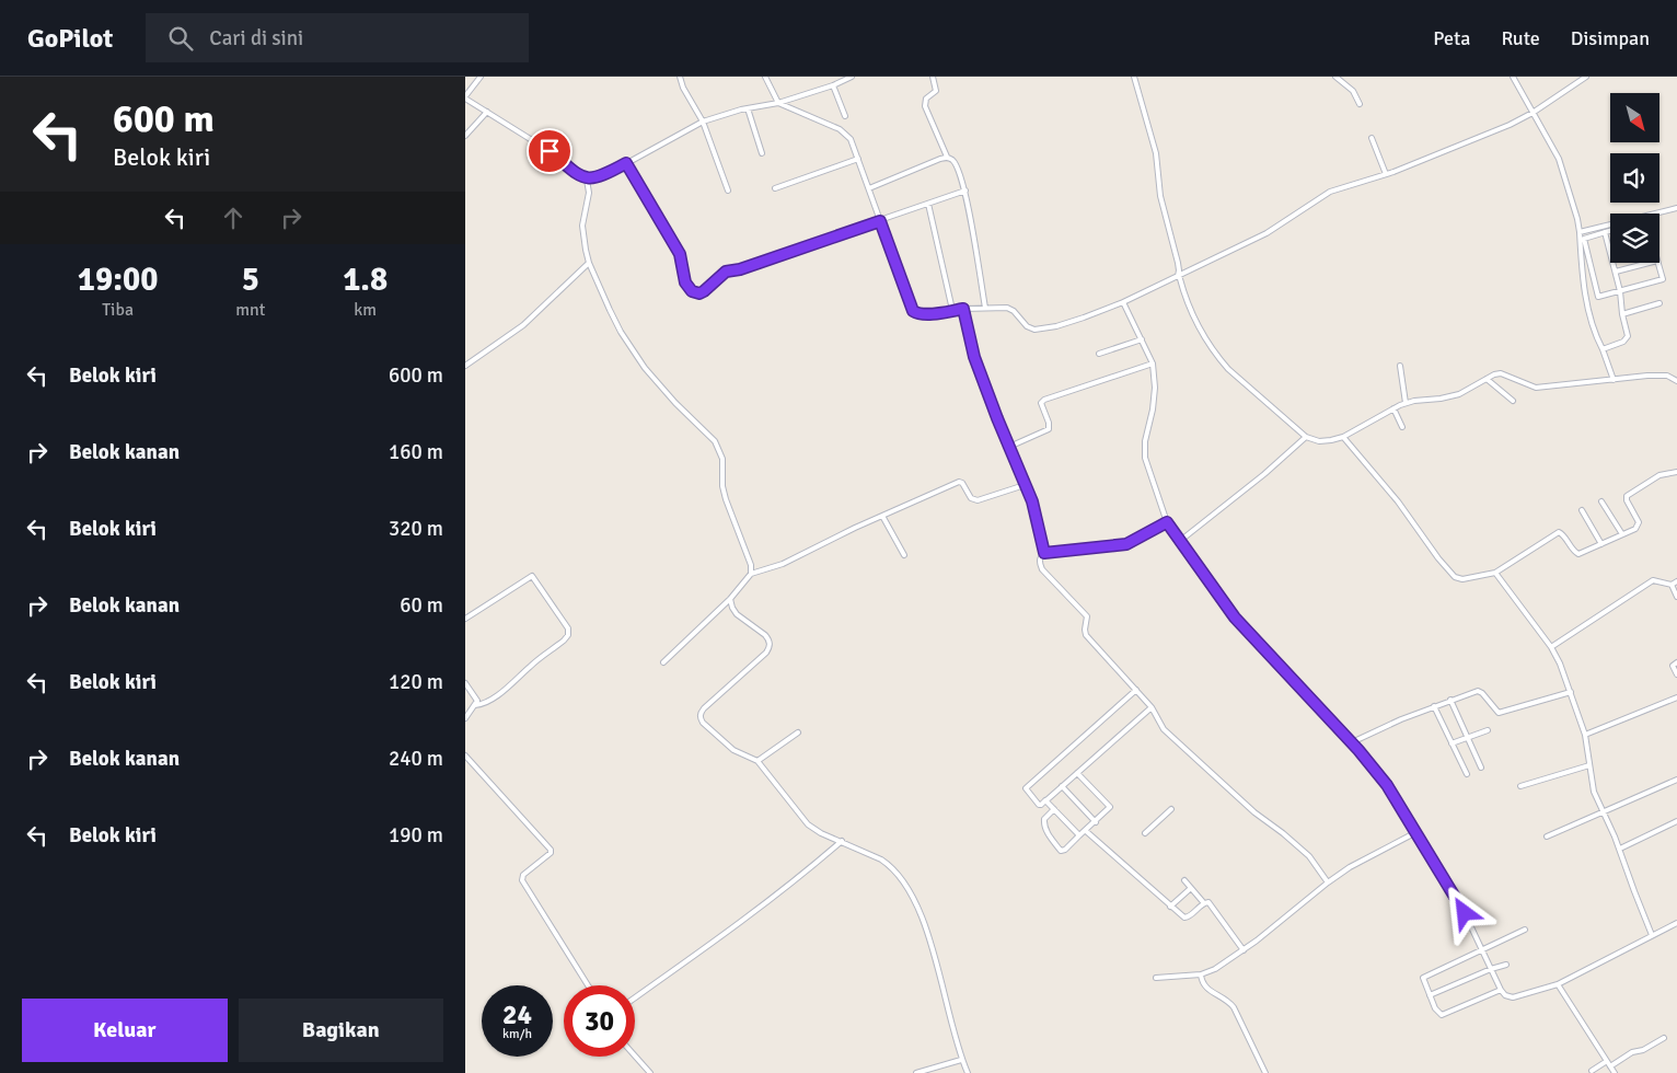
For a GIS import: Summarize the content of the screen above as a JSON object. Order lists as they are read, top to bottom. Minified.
{"north":"bottom right","page":{"header":"GoPilot","search":"Cari di sini","nav":["Peta","Rute","Disimpan"],"turn":["600 m","Belok kiri"],"eta":["19:00","Tiba","5","mnt","1.8","km"],"list":[{"name":"Belok kiri","value":"600 m"},{"name":"Belok kanan","value":"160 m"},{"name":"Belok kiri","value":"320 m"},{"name":"Belok kanan","value":"60 m"},{"name":"Belok kiri","value":"120 m"},{"name":"Belok kanan","value":"240 m"},{"name":"Belok kiri","value":"190 m"}],"speed":"24 km/h","limit":"30","buttons":["Keluar","Bagikan"]}}
